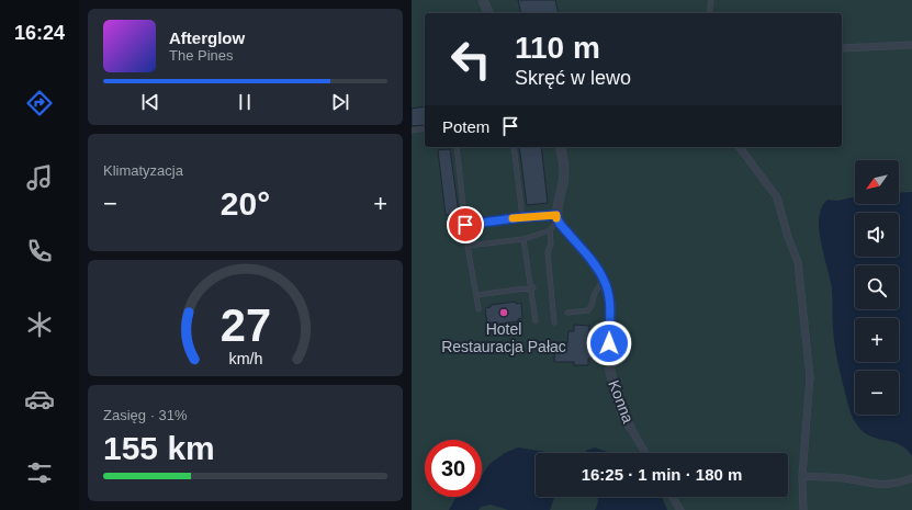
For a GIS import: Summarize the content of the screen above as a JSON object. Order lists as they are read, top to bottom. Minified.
{"streets":{"street":["Konna"]},"places":["Hotel Restauracja Pałac"],"north":"bottom left","page":{"tabs":"16:24","turn":["110 m","Skręć w lewo"],"song":["Afterglow","The Pines"],"then":"Potem","tile":["Klimatyzacja",["Zasięg · 31%","155 km"]],"map_buttons":["+","−"],"heat":["−","20°","+"],"limit":"30","trip":"16:25 · 1 min · 180 m","gauge":["27","km/h"]}}
